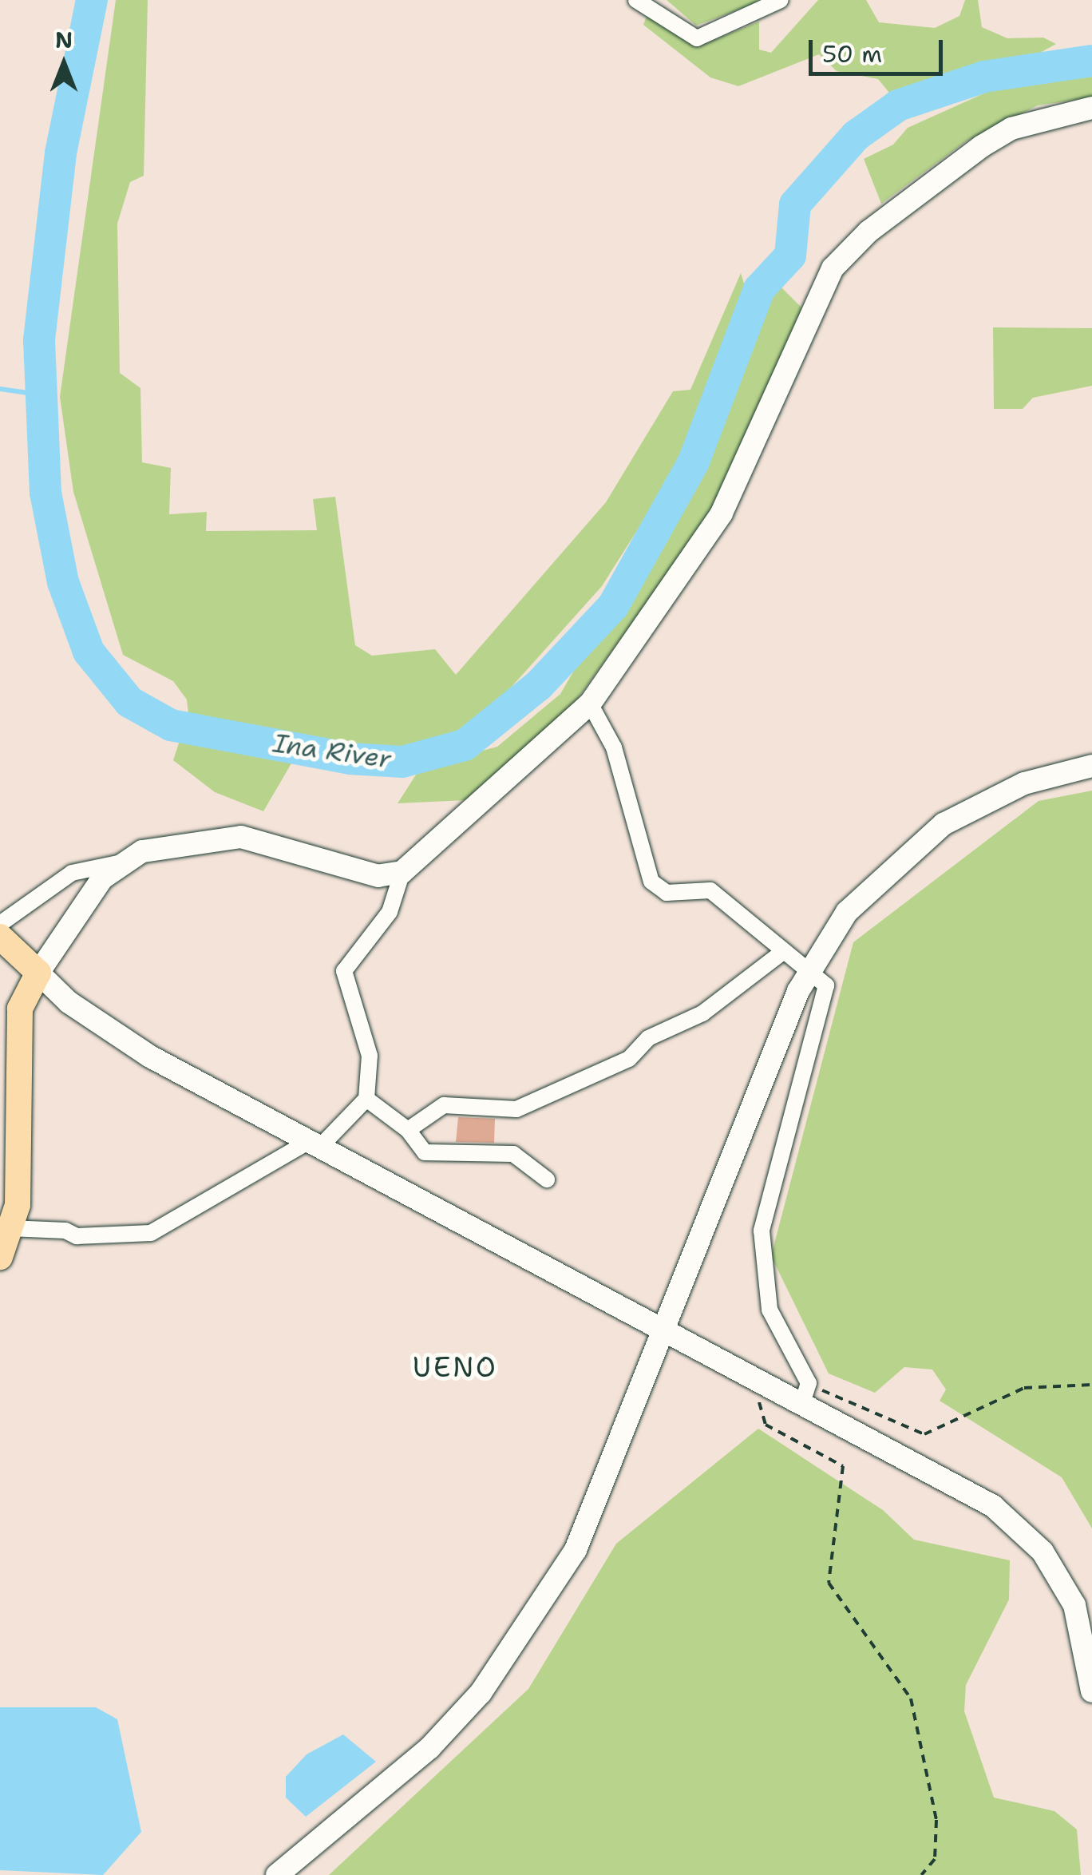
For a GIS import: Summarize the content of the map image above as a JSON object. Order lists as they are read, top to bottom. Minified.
{"districts":["UENO"],"water":["Ina River"],"scale_bar":"50 m","north":"top"}
